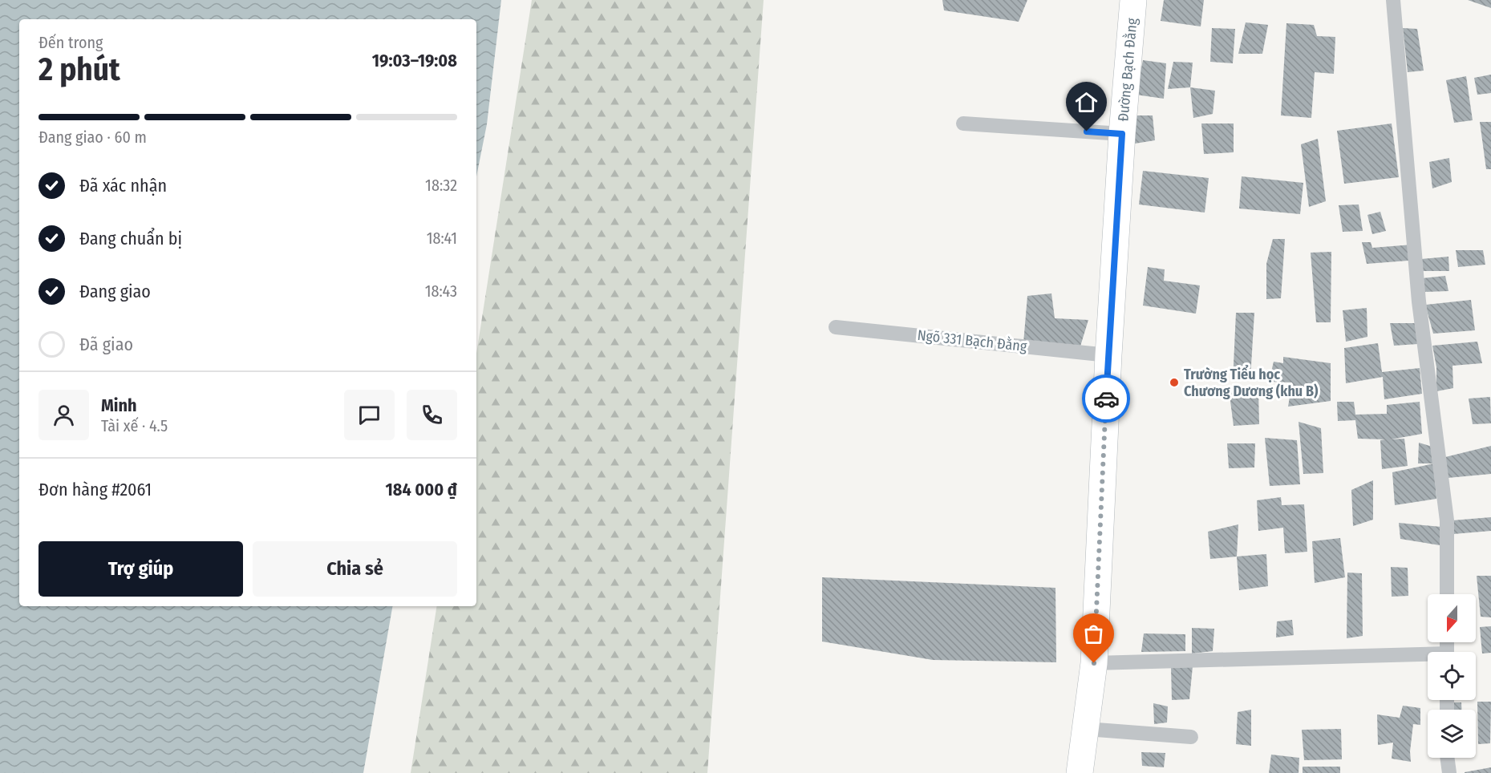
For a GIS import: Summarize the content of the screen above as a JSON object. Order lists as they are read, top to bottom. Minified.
{"streets":{"street":["Đường Bạch Đằng"],"lane":["Ngõ 331 Bạch Đằng"]},"crossings":[["Đường Bạch Đằng","Ngõ 331 Bạch Đằng"]],"places":["Trường Tiểu học Chương Dương (khu B)"],"north":"bottom","page":{"heading":["2 phút","Đến trong","19:03–19:08"],"panel":["Minh","Tài xế · 4.5","Đơn hàng #2061","184 000 ₫"],"bar":"Đang giao · 60 m","list":[["Đã xác nhận","18:32"],["Đang chuẩn bị","18:41"],["Đang giao","18:43"],"Đã giao"],"buttons":["Trợ giúp","Chia sẻ"]}}
